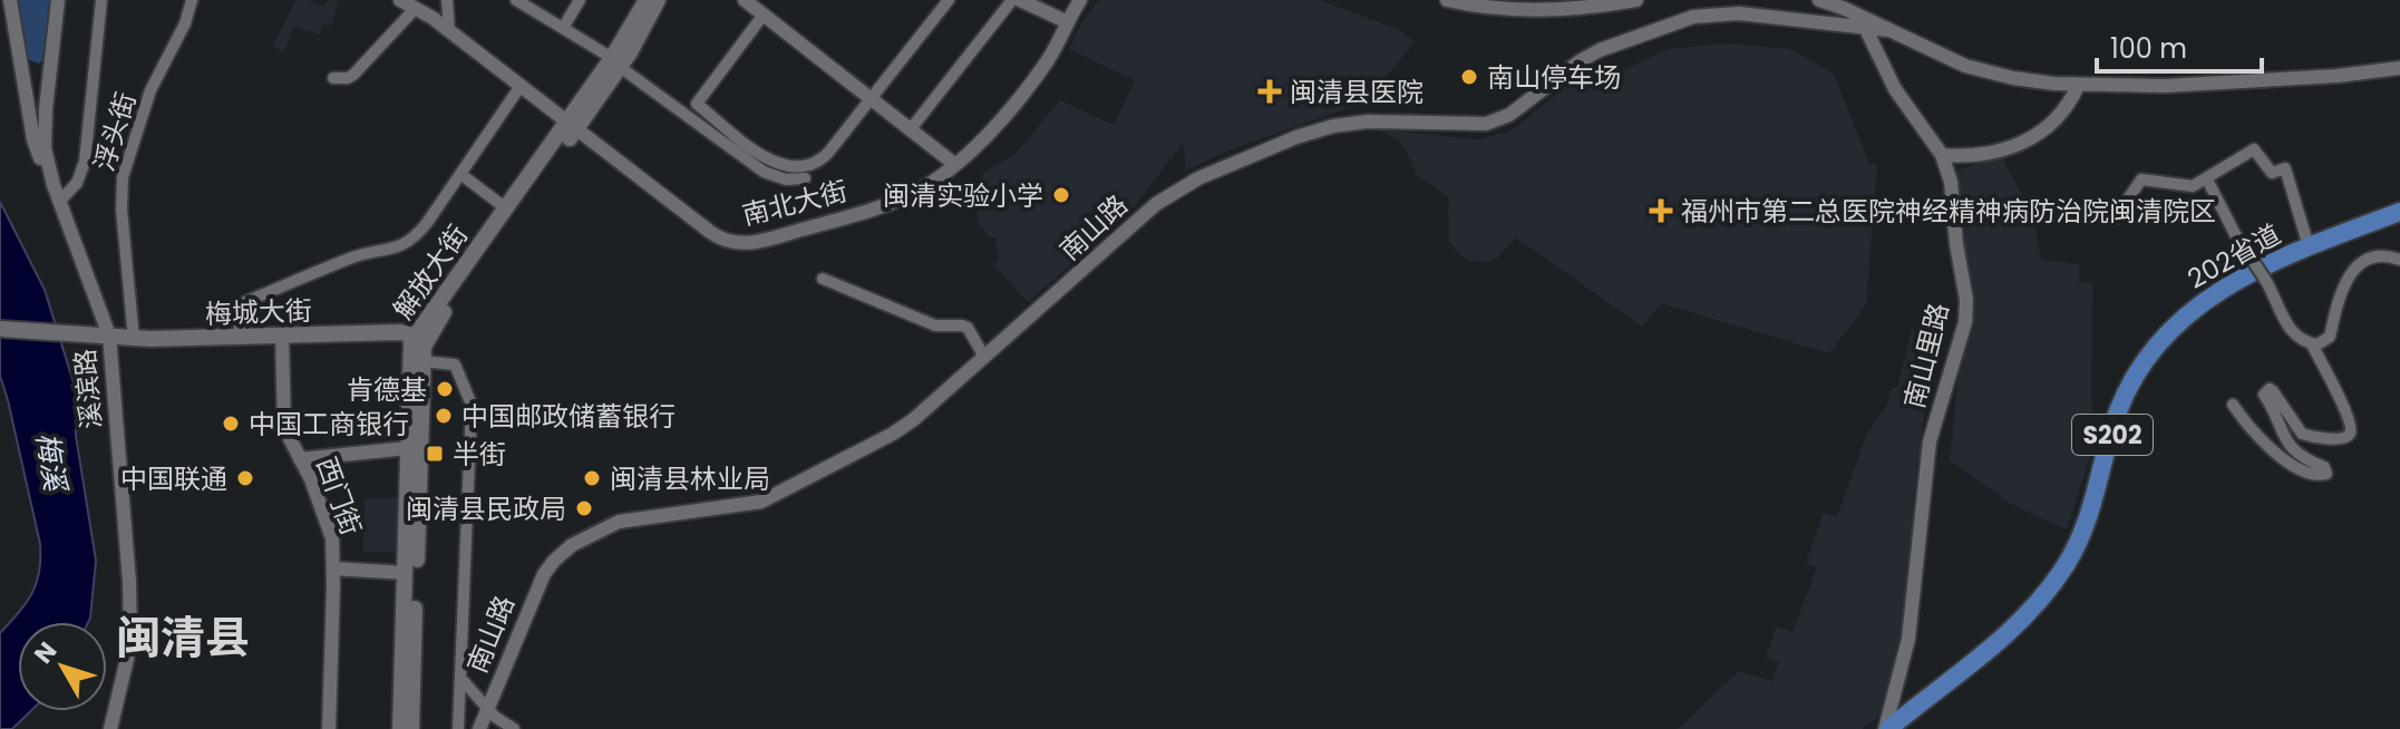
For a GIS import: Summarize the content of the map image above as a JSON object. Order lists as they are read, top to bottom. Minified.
{"streets":{"main road":["202省道","解放大街","梅城大街","S202"],"street":["浮头街","南北大街","南山路","南山里路","溪滨路","西门街"]},"crossings":[["浮头街","梅城大街"],["南北大街","解放大街"],["南山路","南山里路"],["202省道","南山里路"],["解放大街","梅城大街"],["梅城大街","溪滨路"],["梅城大街","西门街"]],"districts":["闽清县"],"water":["梅溪"],"places":{"other":["南山停车场","闽清实验小学","肯德基","中国邮政储蓄银行","中国工商银行","中国联通","闽清县林业局","闽清县民政局"],"health":["闽清县医院","福州市第二总医院神经精神病防治院闽清院区"],"transit":["半街"]},"scale_bar":"100 m","north":"top left"}
